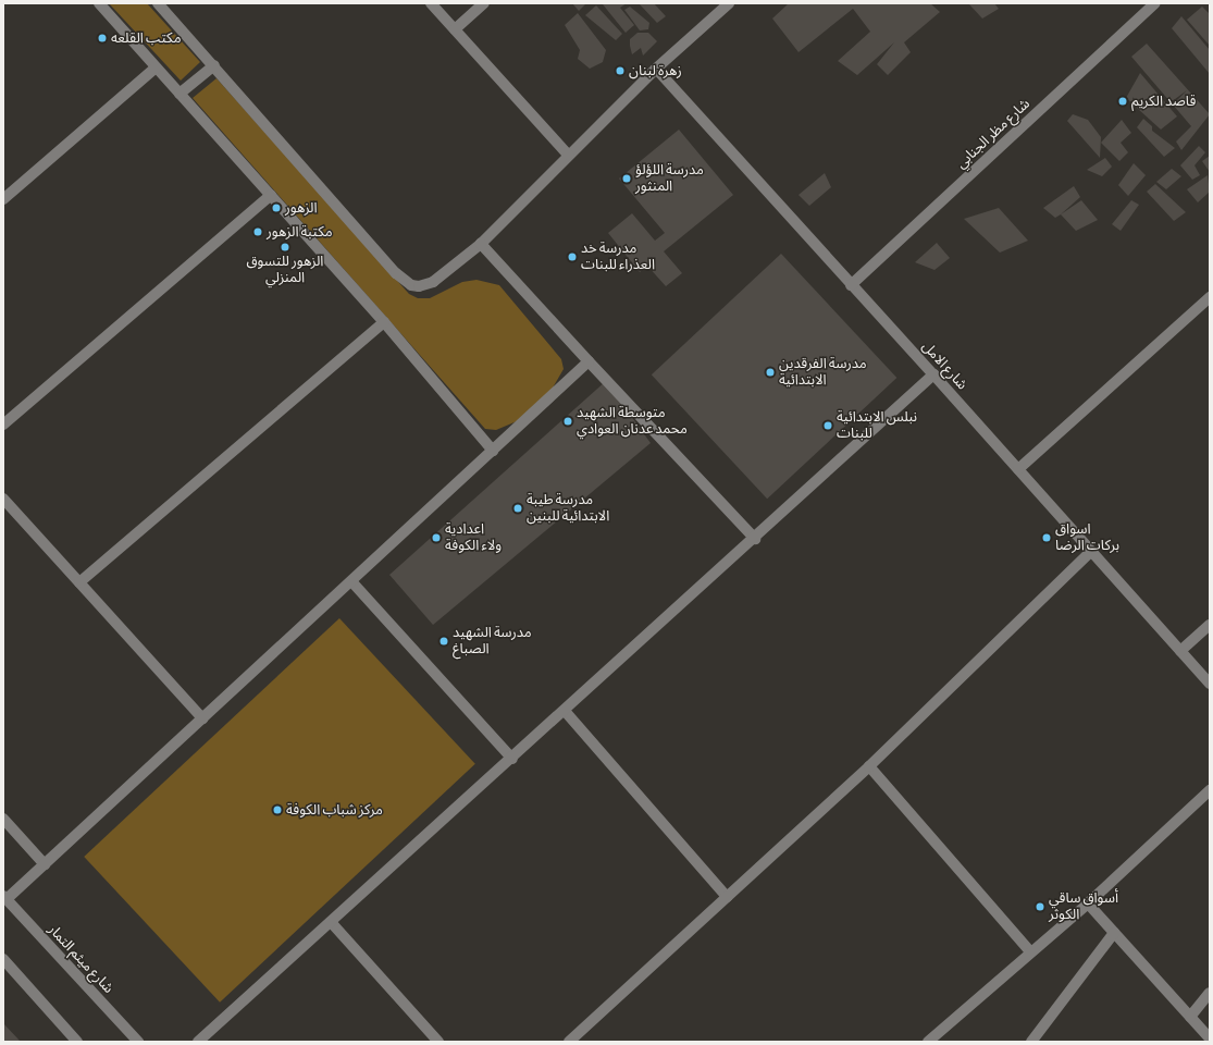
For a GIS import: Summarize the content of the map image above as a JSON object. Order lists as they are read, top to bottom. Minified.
{"streets":{"street":["شارع مظر الجنابي","شارع الامل","شارع ميثم التمار"]},"crossings":[["شارع مظر الجنابي","شارع الامل"]],"places":["مكتب القلعه","زهرة لبنان","قاصد الكريم","مدرسة اللؤلؤ المنثور","الزهور","مكتبة الزهور","الزهور للتسوق المنزلي","مدرسة خد العذراء للبنات","مدرسة الفرقدين الابتدائية","متوسطة الشهيد محمد عدنان العوادي","نبلس الابتدائية للبنات","مدرسة طيبة الابتدائية للبنين","اعدادية ولاء الكوفة","اسواق بركات الرضا","مدرسة الشهيد الصباغ","مركز شباب الكوفة","أسواق ساقي الكوثر"]}
